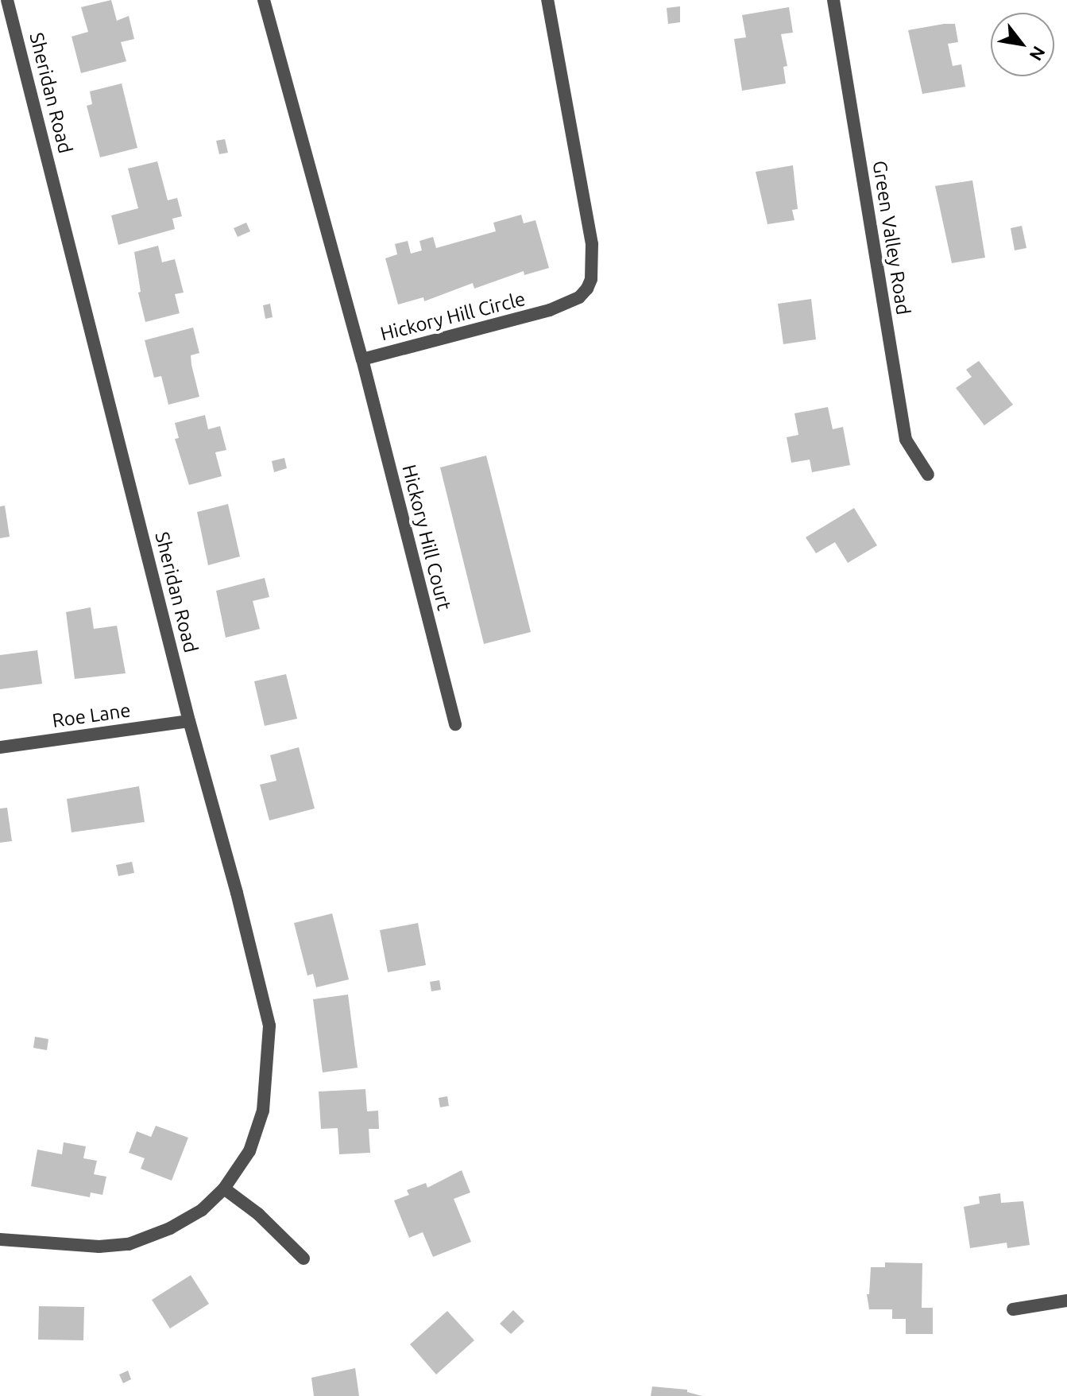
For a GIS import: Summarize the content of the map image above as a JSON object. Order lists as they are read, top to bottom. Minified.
{"streets":{"street":["Sheridan Road","Green Valley Road","Hickory Hill Circle","Hickory Hill Court","Roe Lane"]},"crossings":[["Sheridan Road","Roe Lane"],["Hickory Hill Circle","Hickory Hill Court"]],"north":"bottom right"}
